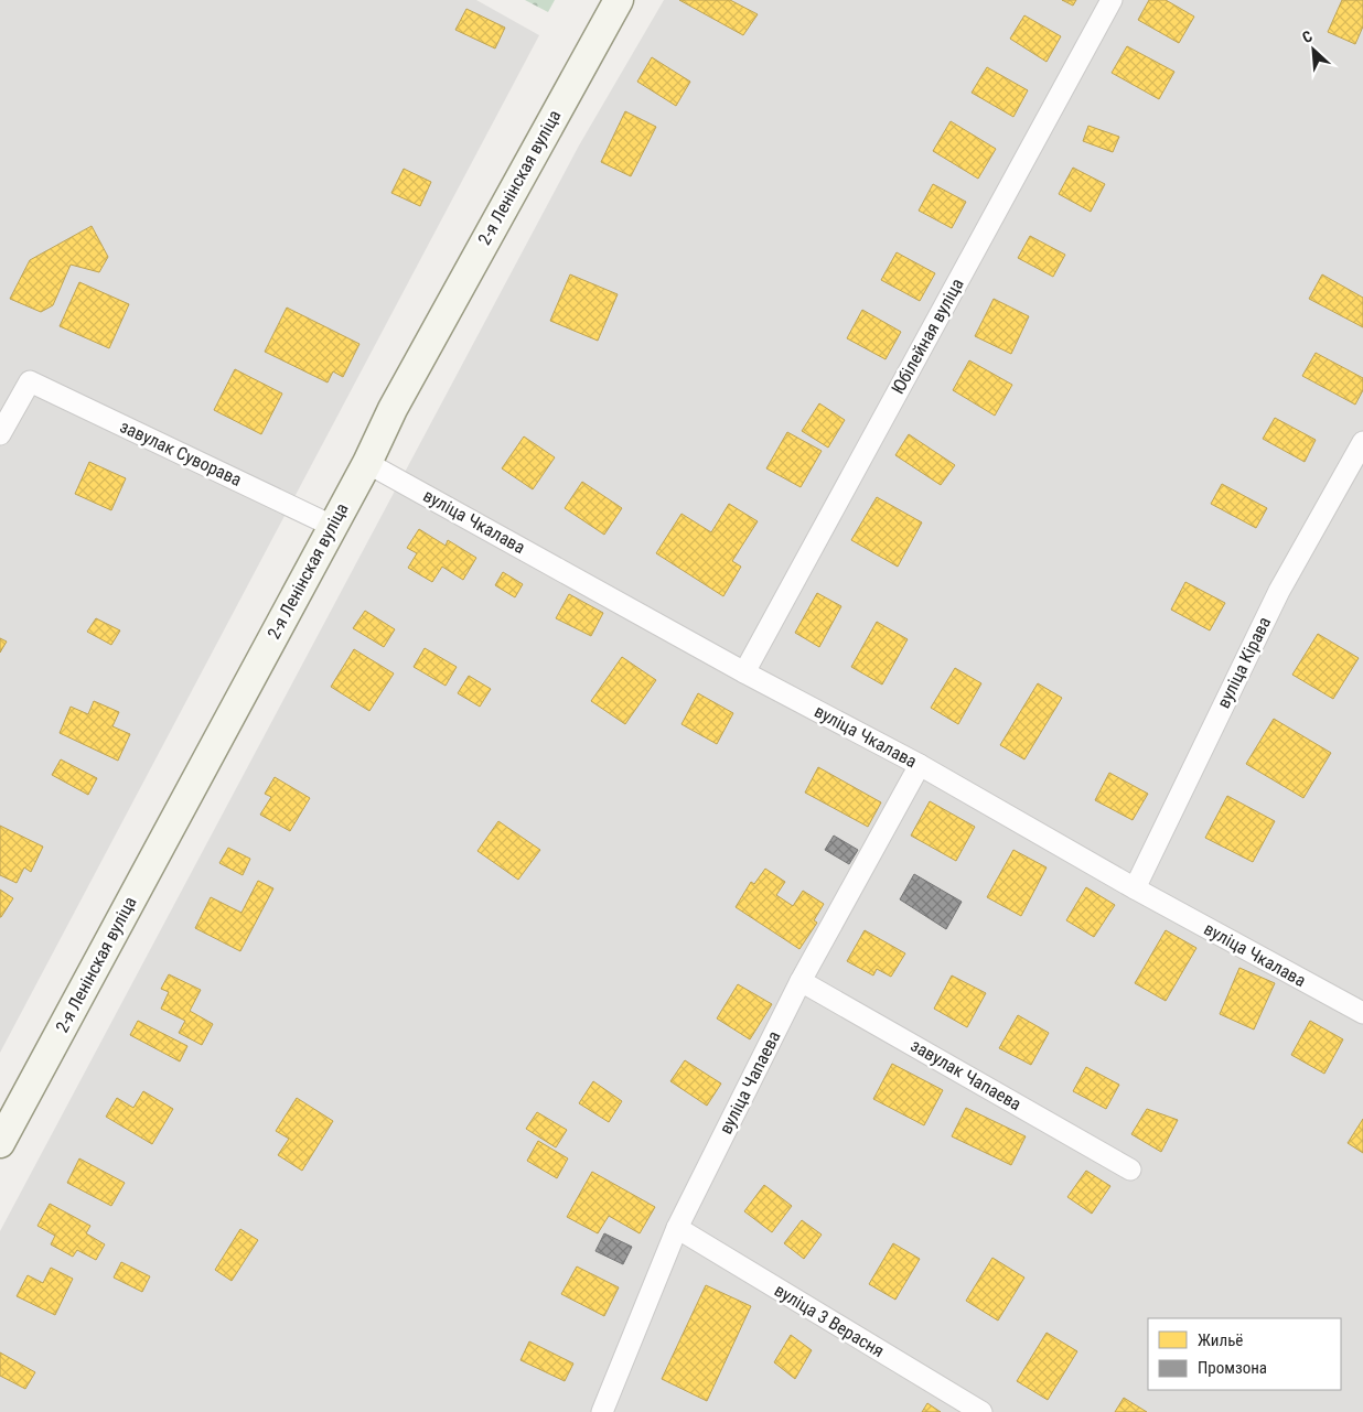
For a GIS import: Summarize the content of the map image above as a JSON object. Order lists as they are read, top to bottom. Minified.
{"streets":{"main road":["2-я Ленінская вуліца"],"street":["Юбілейная вуліца","завулак Суворава","вуліца Чкалава","вуліца Кірава","завулак Чапаева","вуліца Чапаева","вуліца 3 Верасня"]},"crossings":[["2-я Ленінская вуліца","завулак Суворава"],["2-я Ленінская вуліца","вуліца Чкалава"],["Юбілейная вуліца","вуліца Чкалава"],["вуліца Чкалава","вуліца Кірава"],["вуліца Чкалава","вуліца Чапаева"],["завулак Чапаева","вуліца Чапаева"],["вуліца Чапаева","вуліца 3 Верасня"]],"legend":["Жильё","Промзона"],"north":"top left"}
